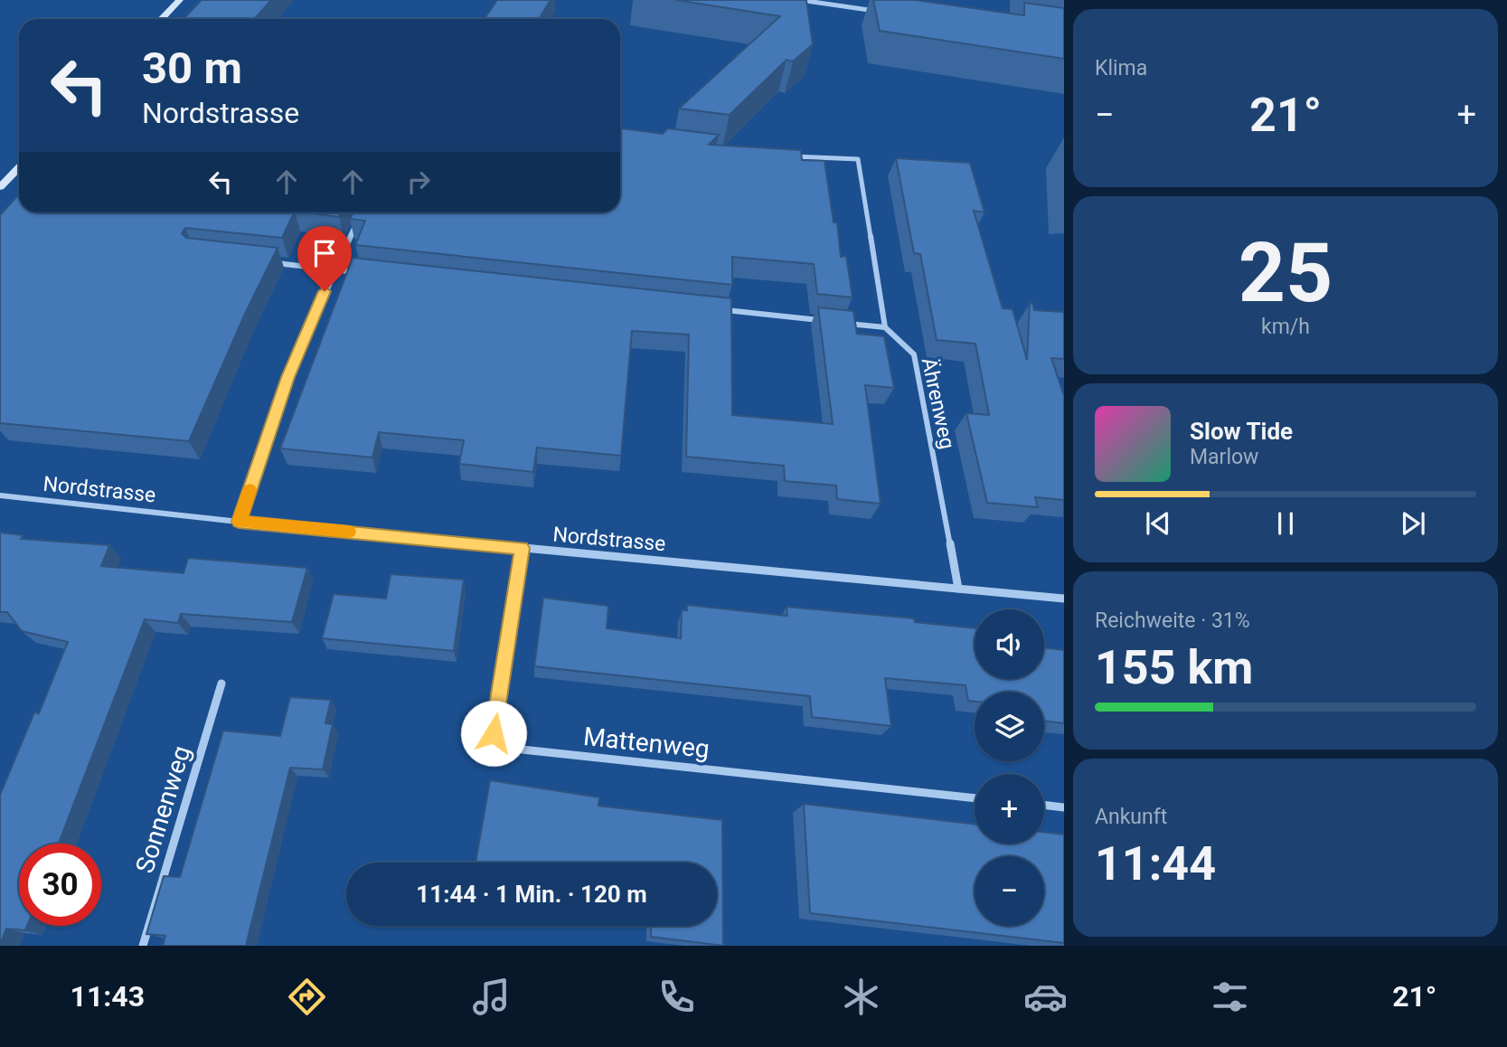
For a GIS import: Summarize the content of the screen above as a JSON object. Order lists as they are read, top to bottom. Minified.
{"streets":{"street":["Ährenweg","Nordstrasse","Mattenweg","Sonnenweg"]},"crossings":[["Ährenweg","Nordstrasse"],["Nordstrasse","Mattenweg"]],"page":{"tile":["Klima",["25","km/h"],["Reichweite · 31%","155 km"],["Ankunft","11:44"]],"turn":["30 m","Nordstrasse"],"heat":["−","21°","+"],"song":["Slow Tide","Marlow"],"map_buttons":["+","−"],"limit":"30","trip":"11:44 · 1 Min. · 120 m","tabs":["11:43","21°"]}}
